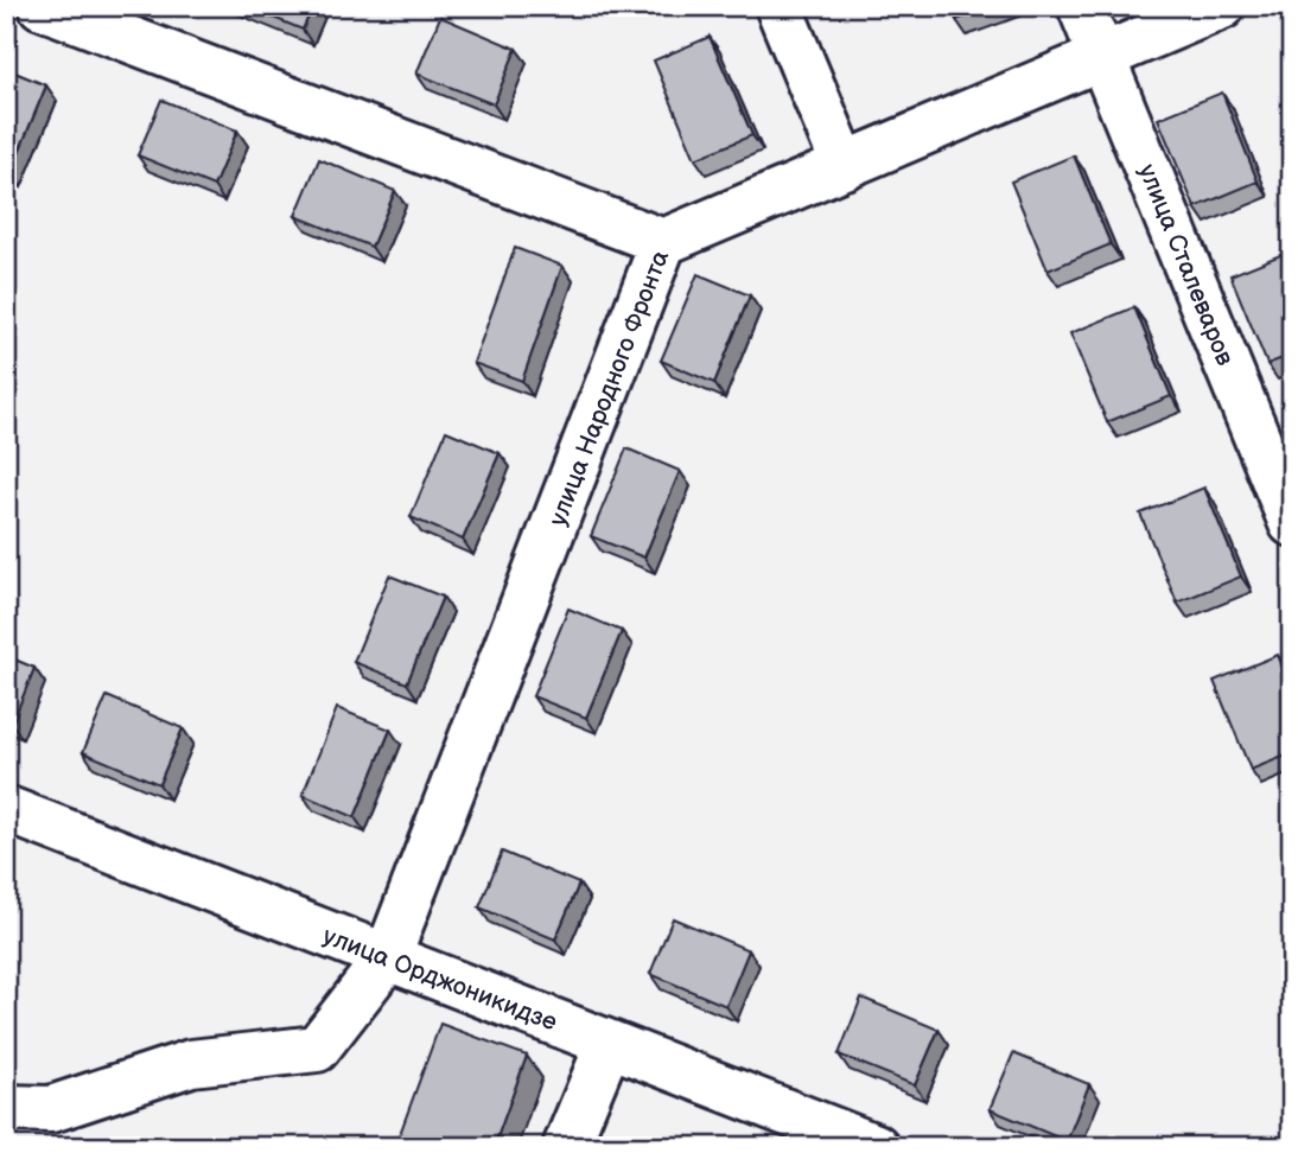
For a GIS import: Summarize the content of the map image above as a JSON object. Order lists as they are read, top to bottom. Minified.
{"streets":{"street":["улица Сталеваров","улица Народного Фронта","улица Орджоникидзе"]},"crossings":[["улица Сталеваров","улица Народного Фронта"],["улица Народного Фронта","улица Орджоникидзе"]]}
